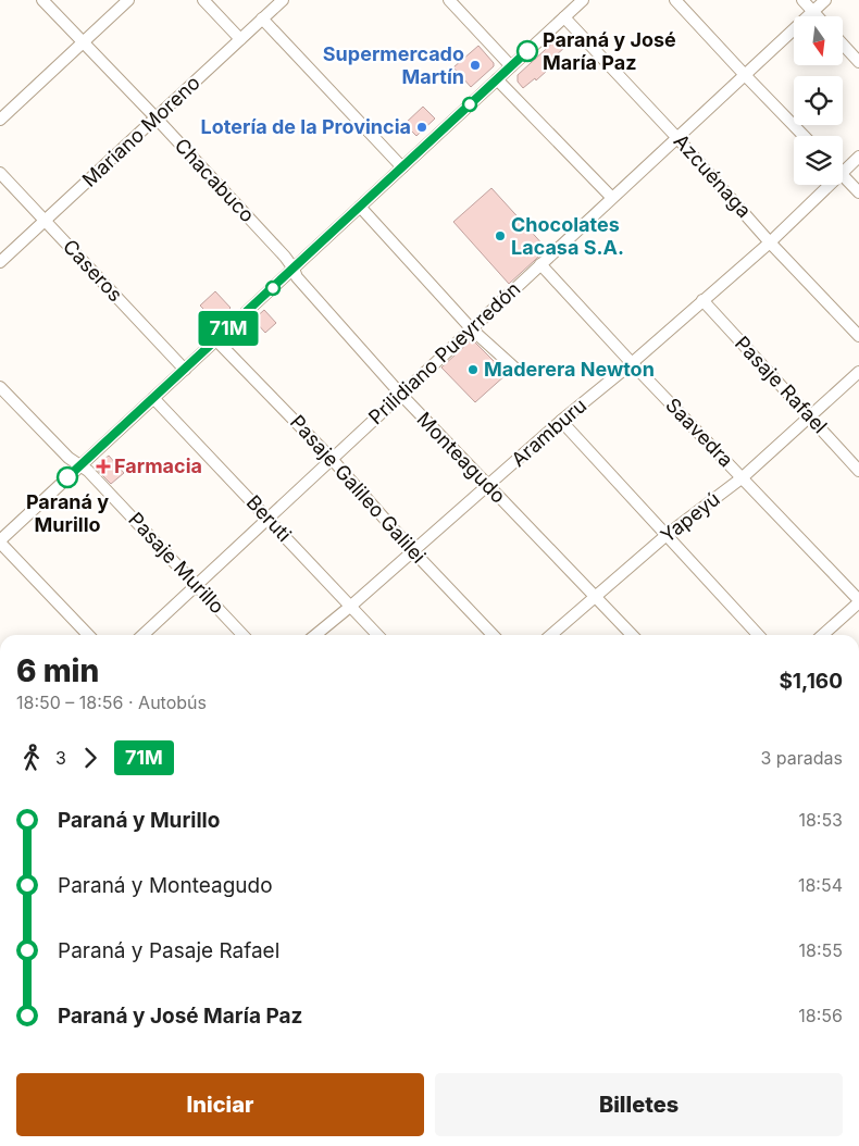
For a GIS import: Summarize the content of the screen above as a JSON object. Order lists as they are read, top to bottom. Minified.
{"streets":{"street":["Mariano Moreno","Azcuénaga","Chacabuco","Caseros","Prilidiano Pueyrredón","Pasaje Rafael","Aramburu","Saavedra","Monteagudo","Pasaje Galileo Galilei","Yapeyú","Beruti","Pasaje Murillo"]},"crossings":[["Mariano Moreno","Chacabuco"],["Mariano Moreno","Caseros"],["Azcuénaga","Prilidiano Pueyrredón"],["Azcuénaga","Aramburu"],["Chacabuco","Monteagudo"],["Prilidiano Pueyrredón","Saavedra"],["Prilidiano Pueyrredón","Monteagudo"],["Prilidiano Pueyrredón","Pasaje Galileo Galilei"],["Prilidiano Pueyrredón","Beruti"],["Prilidiano Pueyrredón","Pasaje Murillo"],["Pasaje Rafael","Aramburu"],["Pasaje Rafael","Yapeyú"],["Aramburu","Saavedra"],["Aramburu","Monteagudo"],["Aramburu","Pasaje Galileo Galilei"],["Aramburu","Beruti"],["Saavedra","Yapeyú"],["Monteagudo","Yapeyú"]],"places":{"other":["Paraná y José María Paz","Supermercado Martín","Lotería de la Provincia","Chocolates Lacasa S.A.","Maderera Newton","Paraná y Murillo"],"health":["Farmacia"]},"lines":["bus line 71M"],"north":"bottom","page":{"on_map":"71M","heading":["6 min","18:50 – 18:56 · Autobús","$1,160"],"legs":["3","71M","3 paradas"],"list":[{"name":"Paraná y Murillo","value":"18:53"},{"name":"Paraná y Monteagudo","value":"18:54"},{"name":"Paraná y Pasaje Rafael","value":"18:55"},{"name":"Paraná y José María Paz","value":"18:56"}],"buttons":["Iniciar","Billetes"]}}
